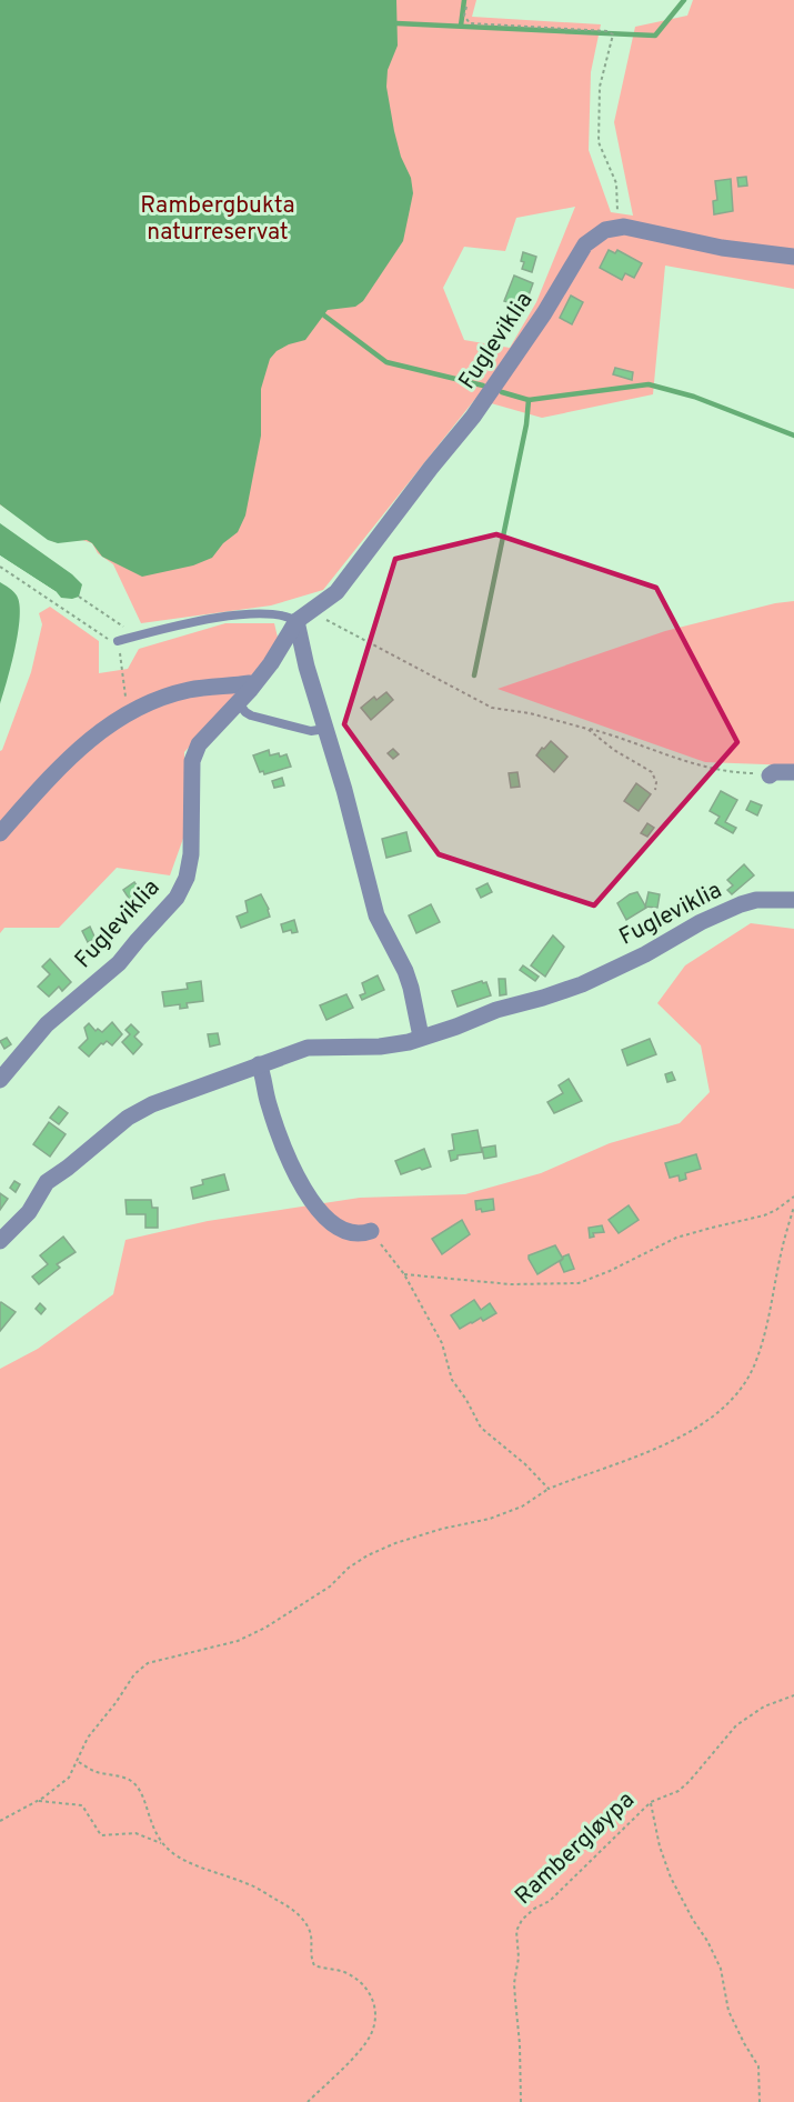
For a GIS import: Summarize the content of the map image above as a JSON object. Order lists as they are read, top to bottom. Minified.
{"streets":{"street":["Fugleviklia"],"path":["Rambergløypa"]},"parks":["Rambergbukta naturreservat"]}
